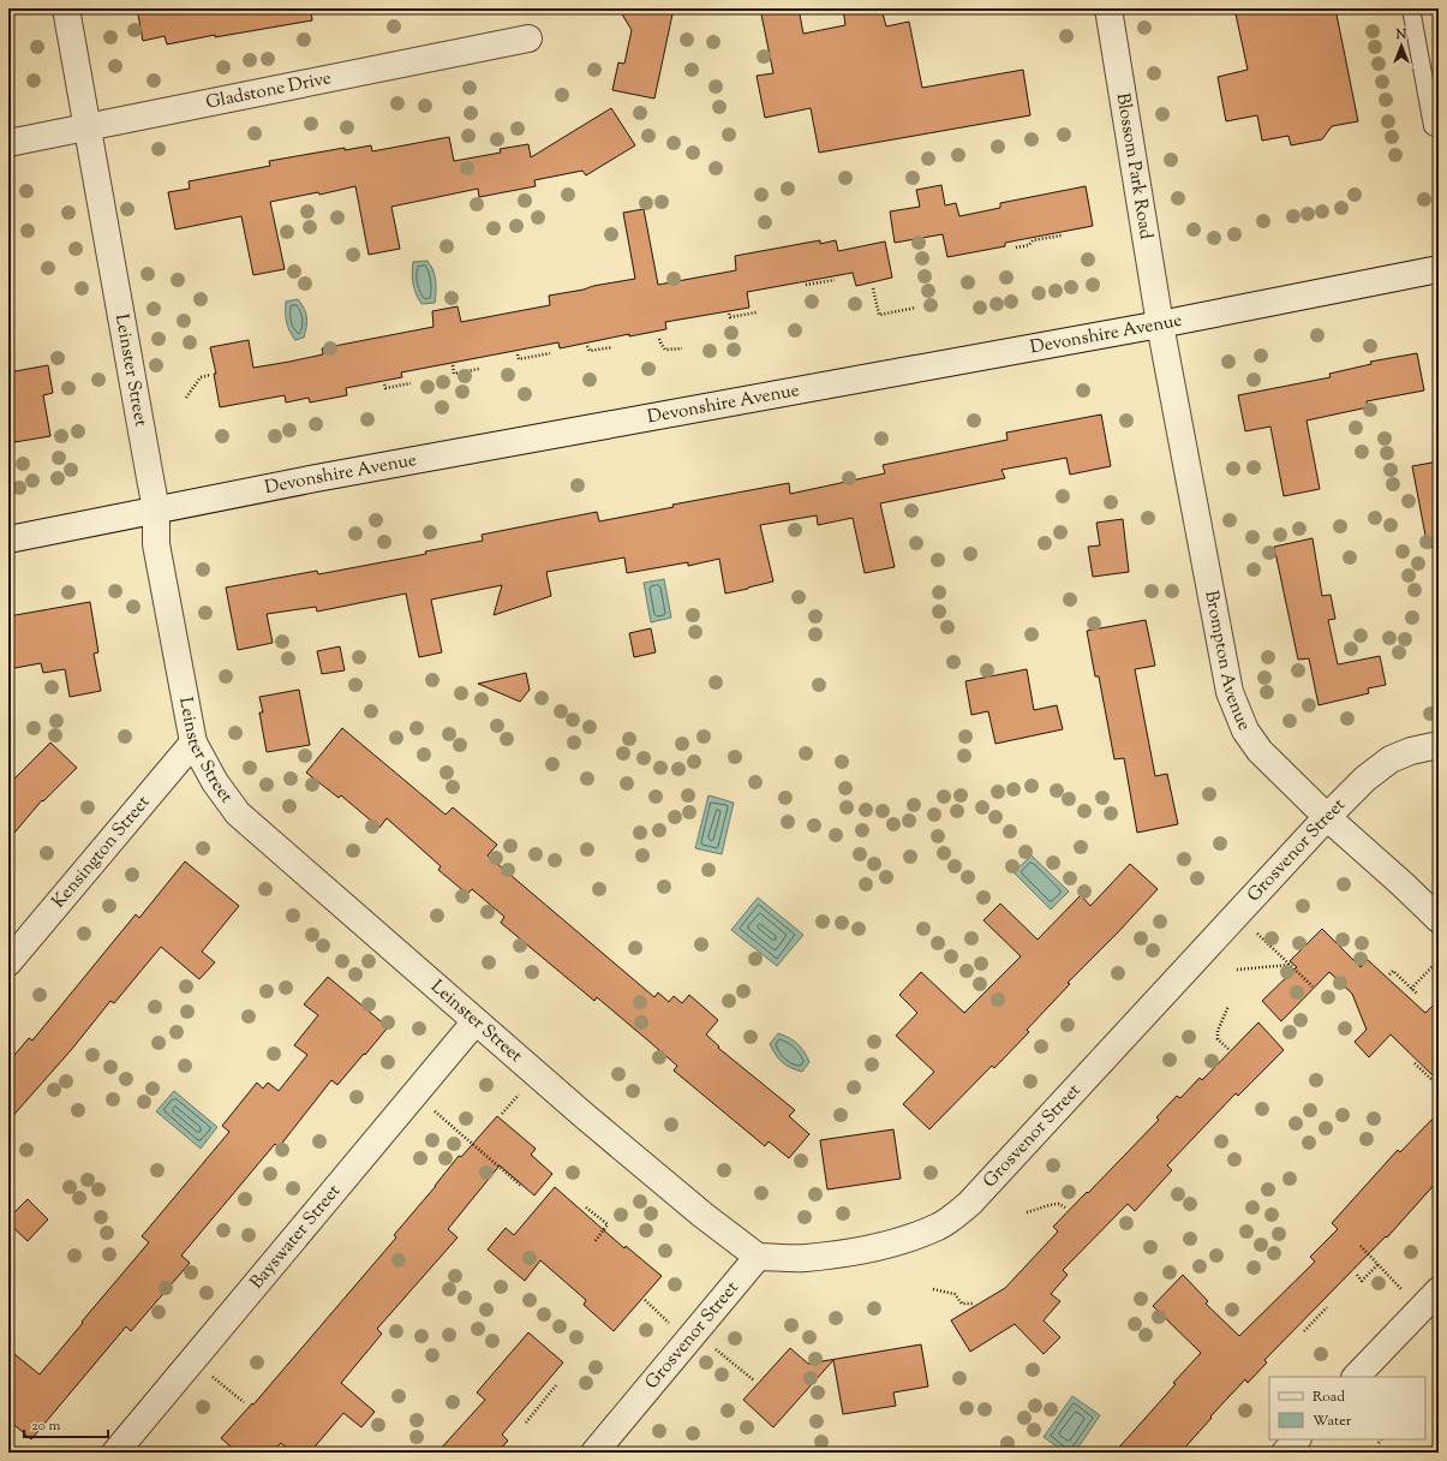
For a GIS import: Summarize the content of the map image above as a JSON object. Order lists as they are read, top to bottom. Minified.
{"streets":{"street":["Gladstone Drive","Blossom Park Road","Devonshire Avenue","Leinster Street","Brompton Avenue","Grosvenor Street","Kensington Street","Bayswater Street"]},"crossings":[["Gladstone Drive","Leinster Street"],["Blossom Park Road","Devonshire Avenue"],["Blossom Park Road","Brompton Avenue"],["Devonshire Avenue","Leinster Street"],["Devonshire Avenue","Brompton Avenue"],["Leinster Street","Grosvenor Street"],["Leinster Street","Kensington Street"],["Leinster Street","Bayswater Street"],["Brompton Avenue","Grosvenor Street"]],"legend":["Road","Water"],"scale_bar":"20 m","north":"top"}
